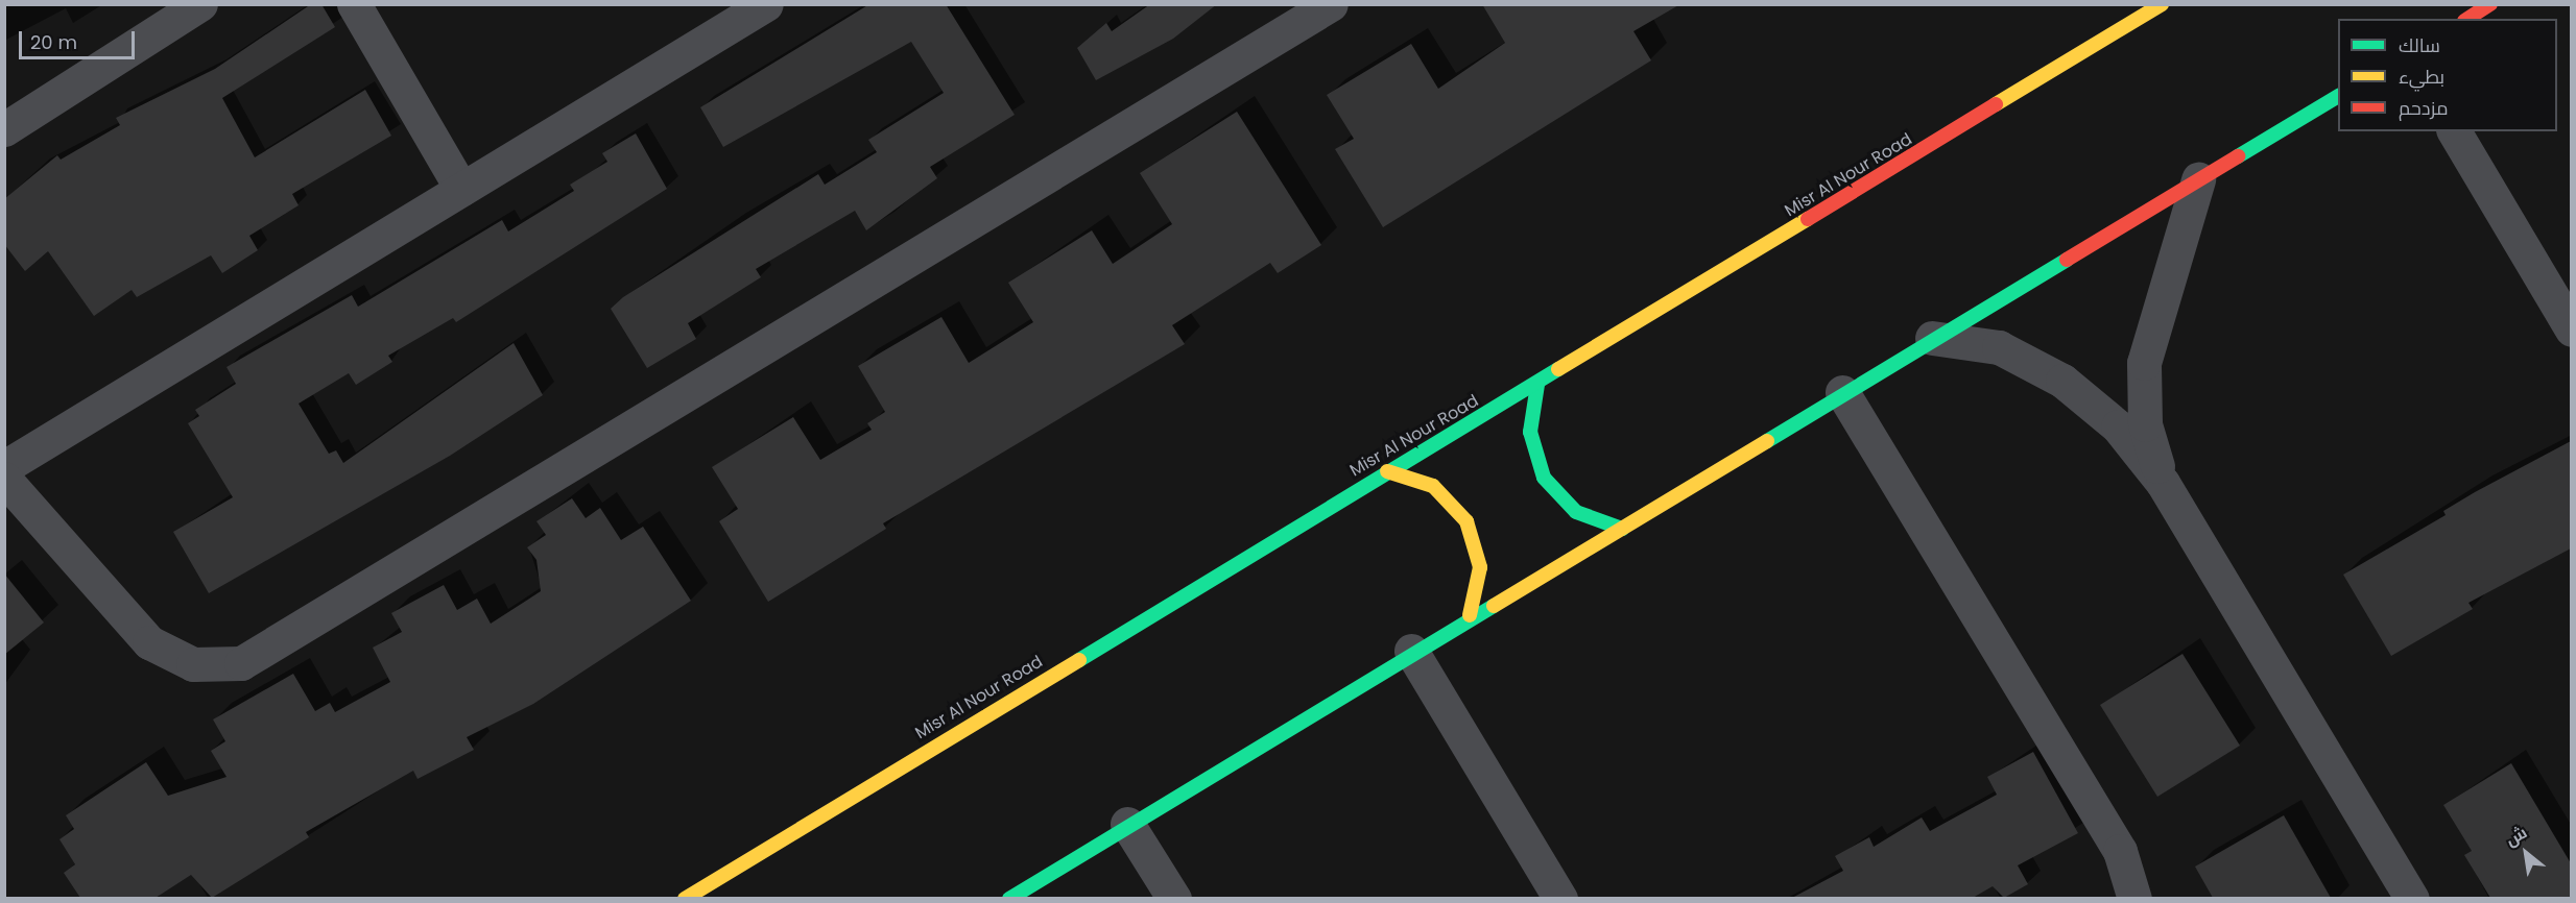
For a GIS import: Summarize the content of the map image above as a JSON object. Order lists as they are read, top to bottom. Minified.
{"streets":{"street":["Misr Al Nour Road"]},"legend":["سالك","بطيء","مزدحم"],"scale_bar":"20 m","north":"top left"}
